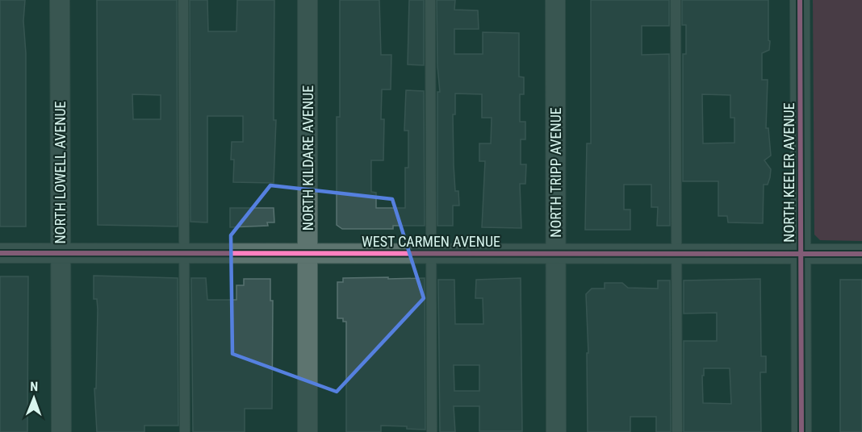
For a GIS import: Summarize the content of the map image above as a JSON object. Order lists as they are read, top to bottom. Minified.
{"streets":{"street":["NORTH KILDARE AVENUE","NORTH LOWELL AVENUE","NORTH TRIPP AVENUE","NORTH KEELER AVENUE","WEST CARMEN AVENUE"]},"crossings":[["NORTH KILDARE AVENUE","WEST CARMEN AVENUE"],["NORTH LOWELL AVENUE","WEST CARMEN AVENUE"],["NORTH TRIPP AVENUE","WEST CARMEN AVENUE"],["NORTH KEELER AVENUE","WEST CARMEN AVENUE"]],"north":"top"}
